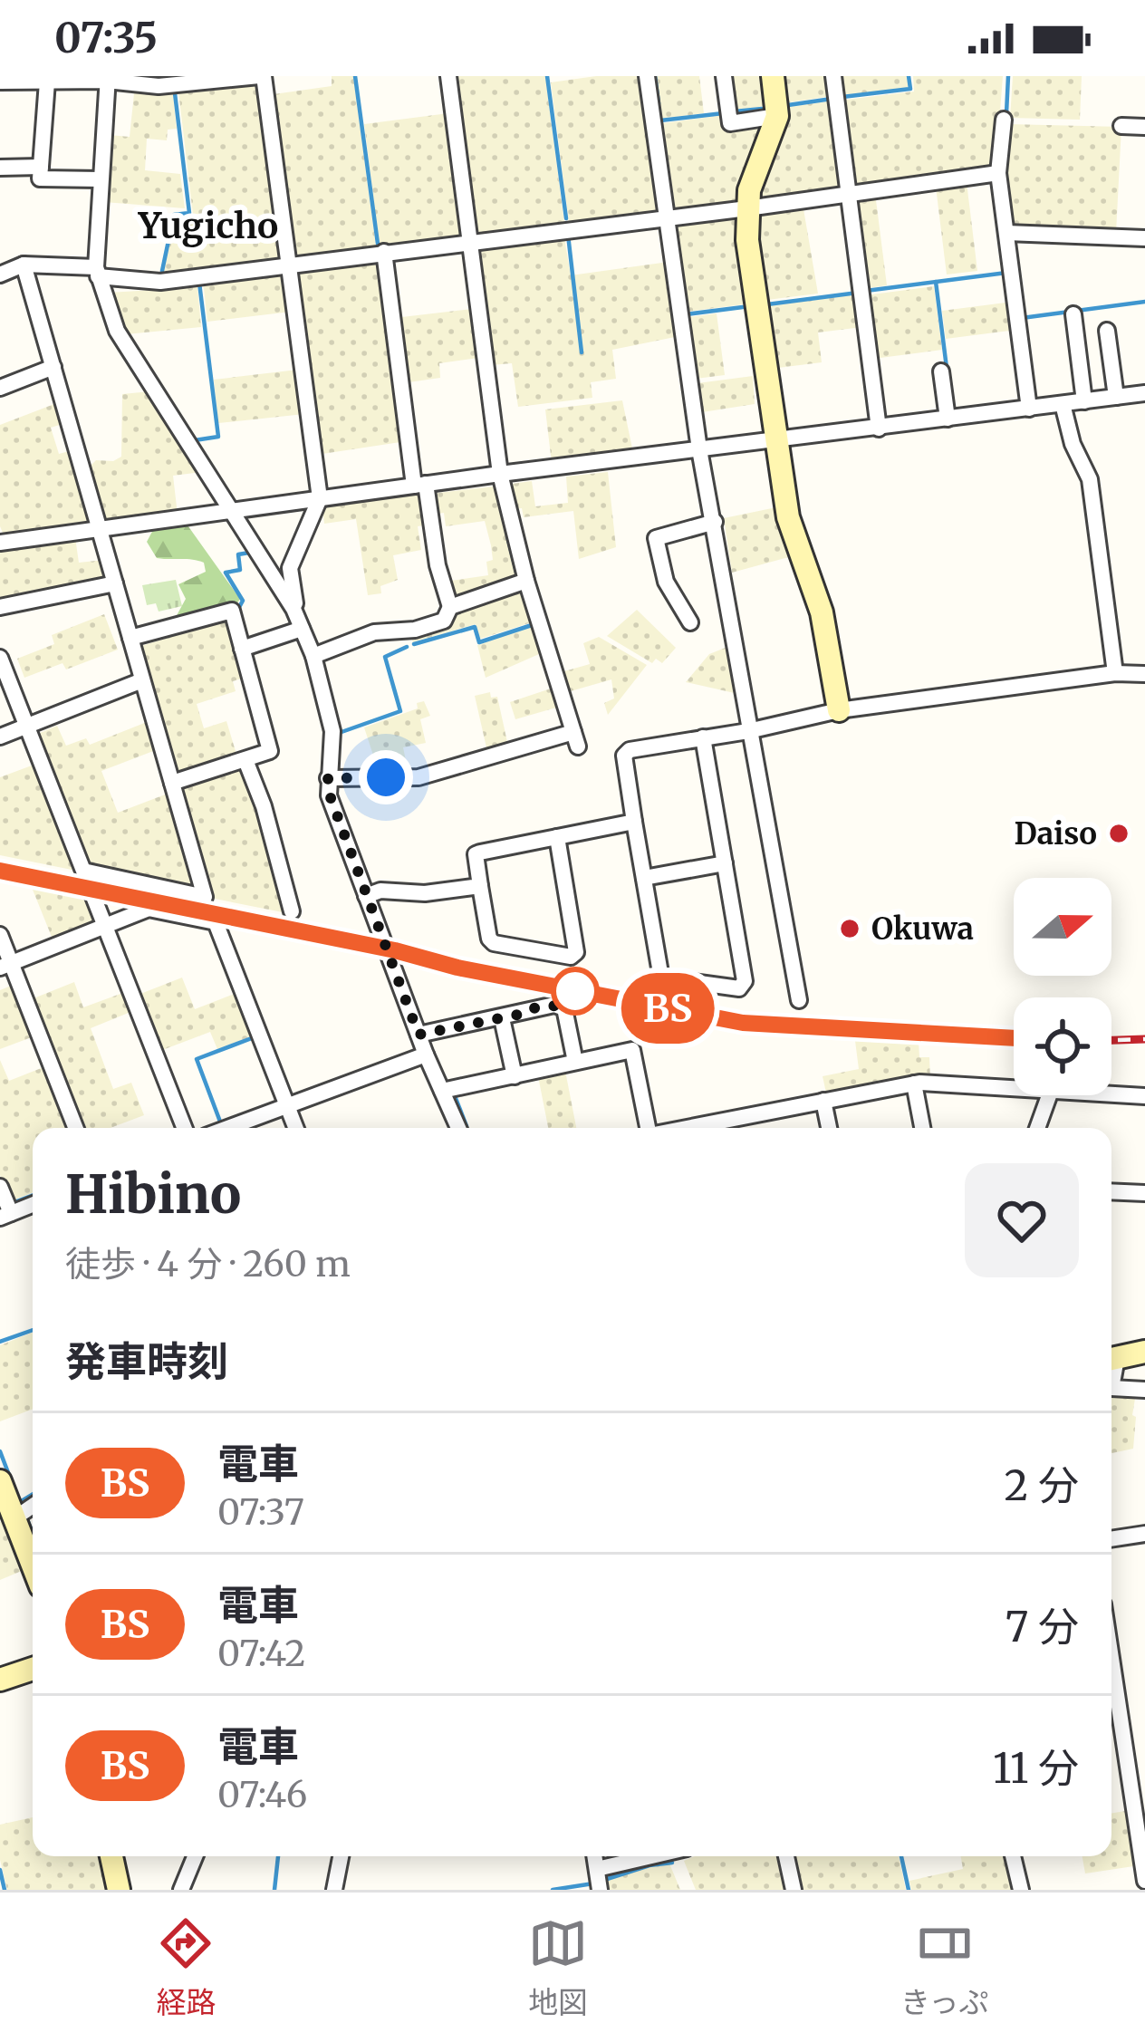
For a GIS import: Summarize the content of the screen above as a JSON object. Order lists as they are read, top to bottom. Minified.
{"districts":["Yugicho"],"places":["Daiso","Okuwa"],"north":"right","page":{"status":"07:35","on_map":"BS","heading":[["Hibino","徒歩 · 4 分 · 260 m"],"発車時刻"],"list":[{"mark":"BS","name":"電車","note":"07:37","value":"2 分"},{"mark":"BS","name":"電車","note":"07:42","value":"7 分"},{"mark":"BS","name":"電車","note":"07:46","value":"11 分"}],"tabs":["経路","地図","きっぷ"]}}
